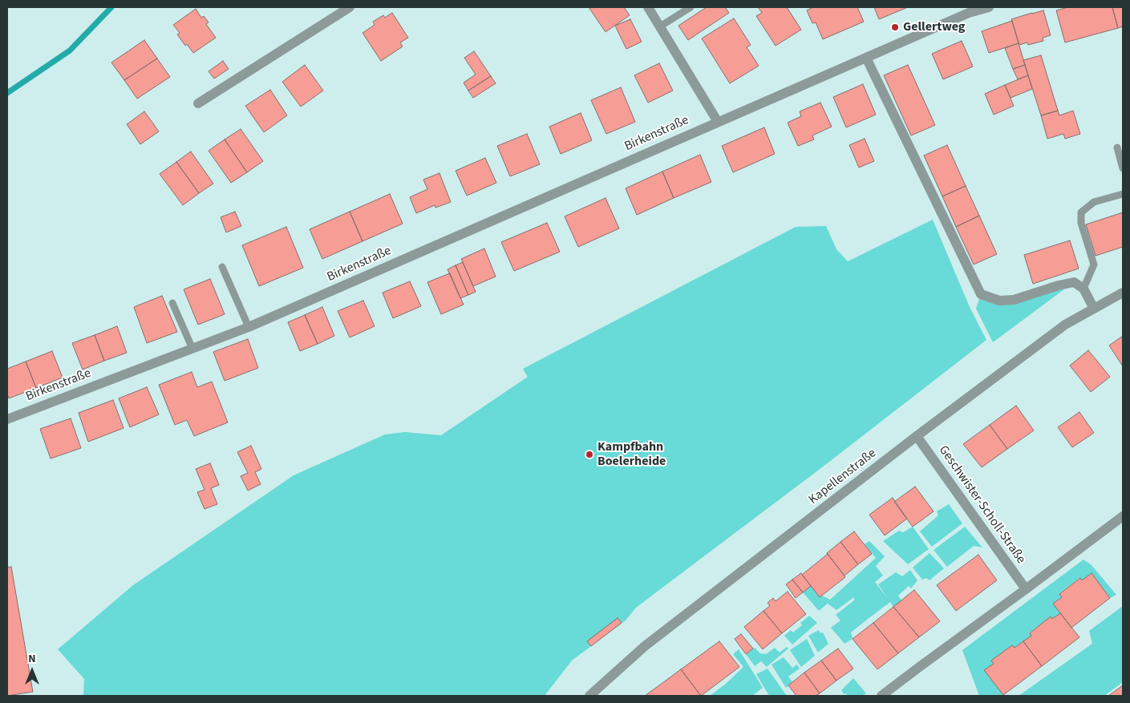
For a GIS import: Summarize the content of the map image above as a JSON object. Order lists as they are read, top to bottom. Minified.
{"streets":{"street":["Birkenstraße","Kapellenstraße","Geschwister-Scholl-Straße"]},"crossings":[["Kapellenstraße","Geschwister-Scholl-Straße"]],"places":["Gellertweg","Kampfbahn Boelerheide"],"north":"top"}
